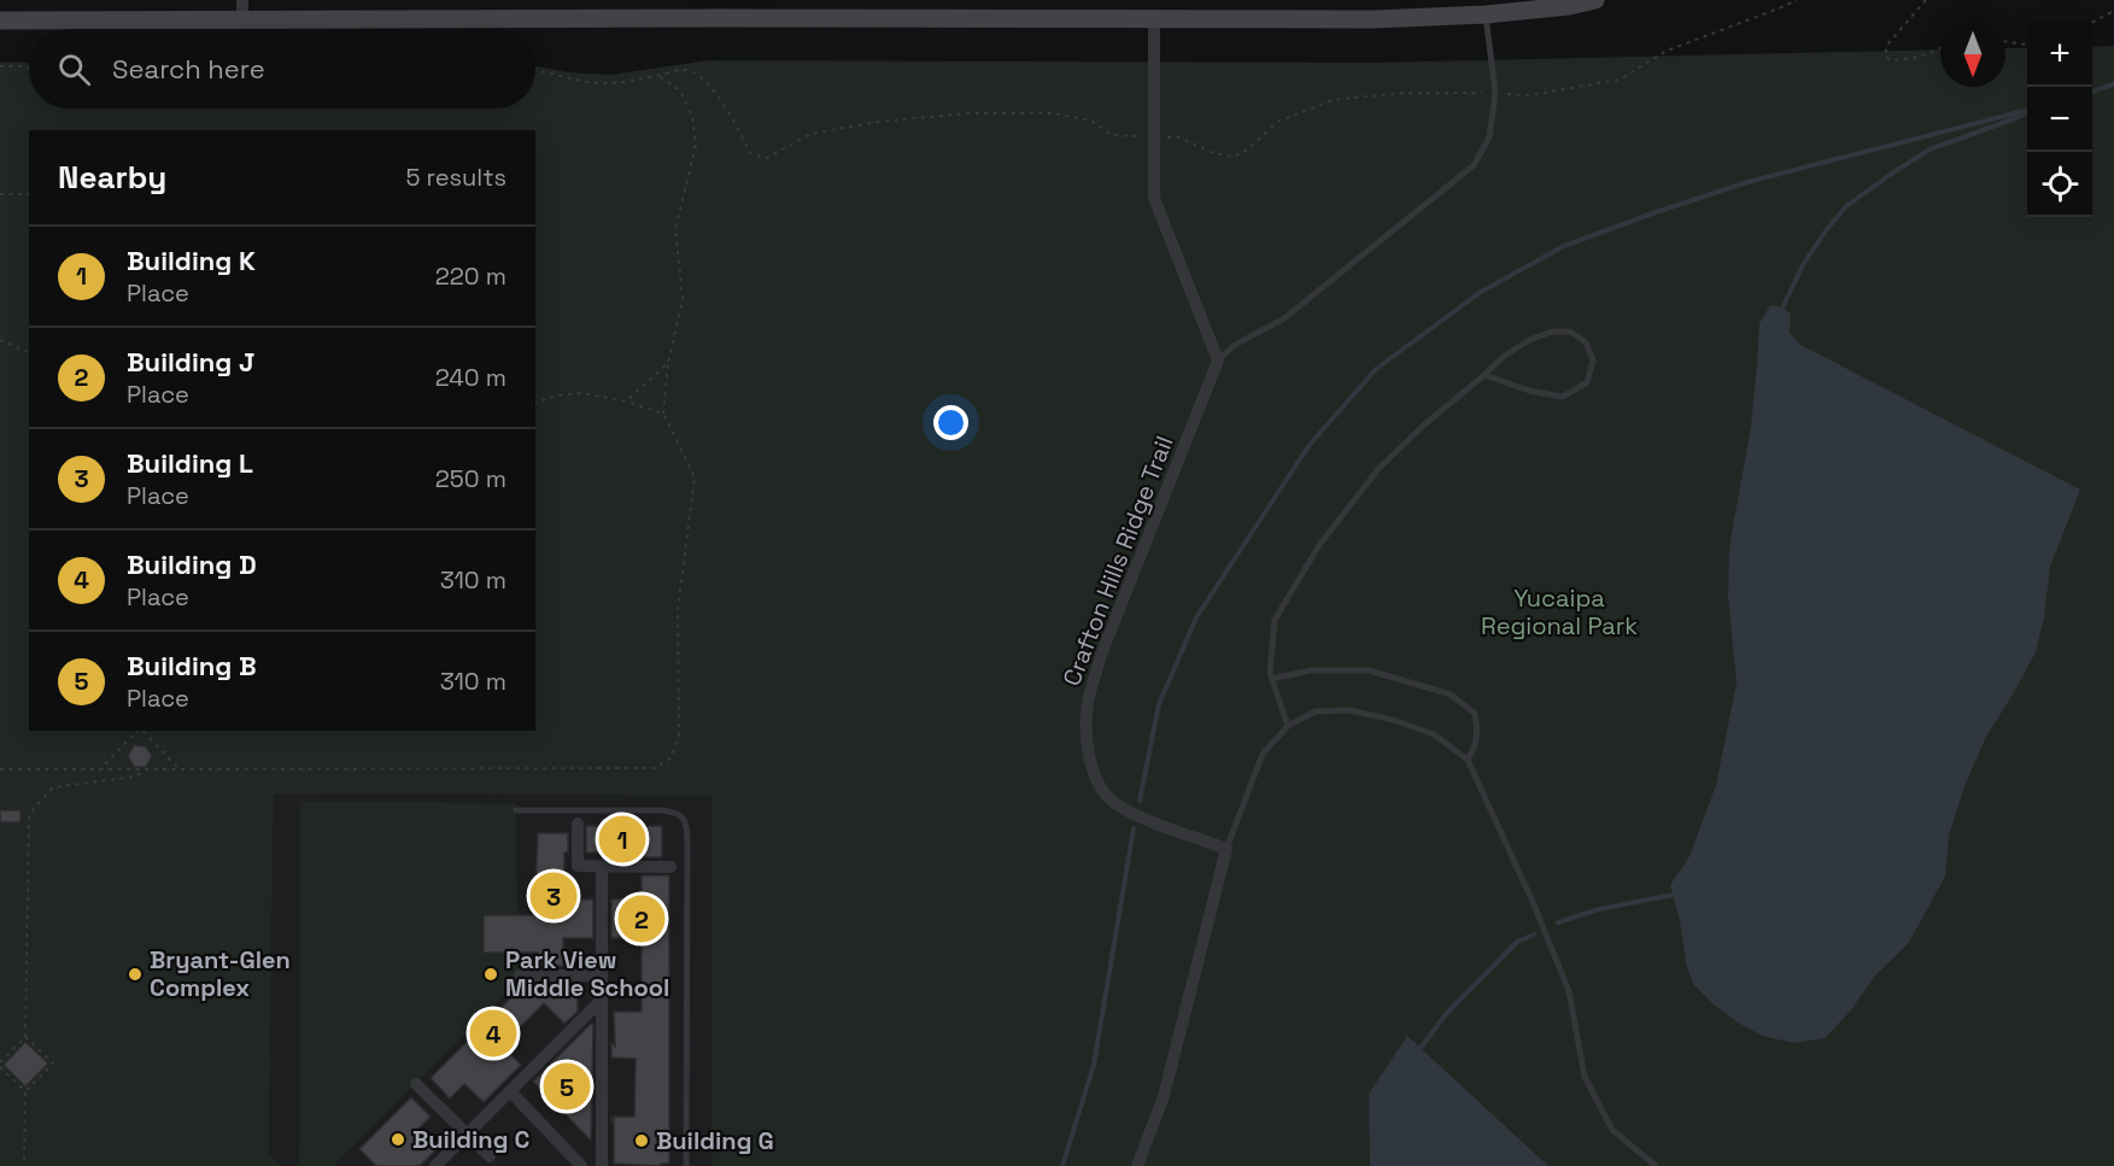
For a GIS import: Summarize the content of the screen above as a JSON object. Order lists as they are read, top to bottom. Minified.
{"streets":{"street":["Crafton Hills Ridge Trail"]},"parks":["Yucaipa Regional Park"],"places":["Bryant-Glen Complex","Park View Middle School","Building C","Building G"],"north":"bottom","page":{"map_buttons":["+","−"],"search":"Search here","heading":["Nearby","5 results"],"list":[{"mark":"1","name":"Building K","note":"Place","value":"220 m"},{"mark":"2","name":"Building J","note":"Place","value":"240 m"},{"mark":"3","name":"Building L","note":"Place","value":"250 m"},{"mark":"4","name":"Building D","note":"Place","value":"310 m"},{"mark":"5","name":"Building B","note":"Place","value":"310 m"}],"pins":["1","3","2","4","5"]}}
